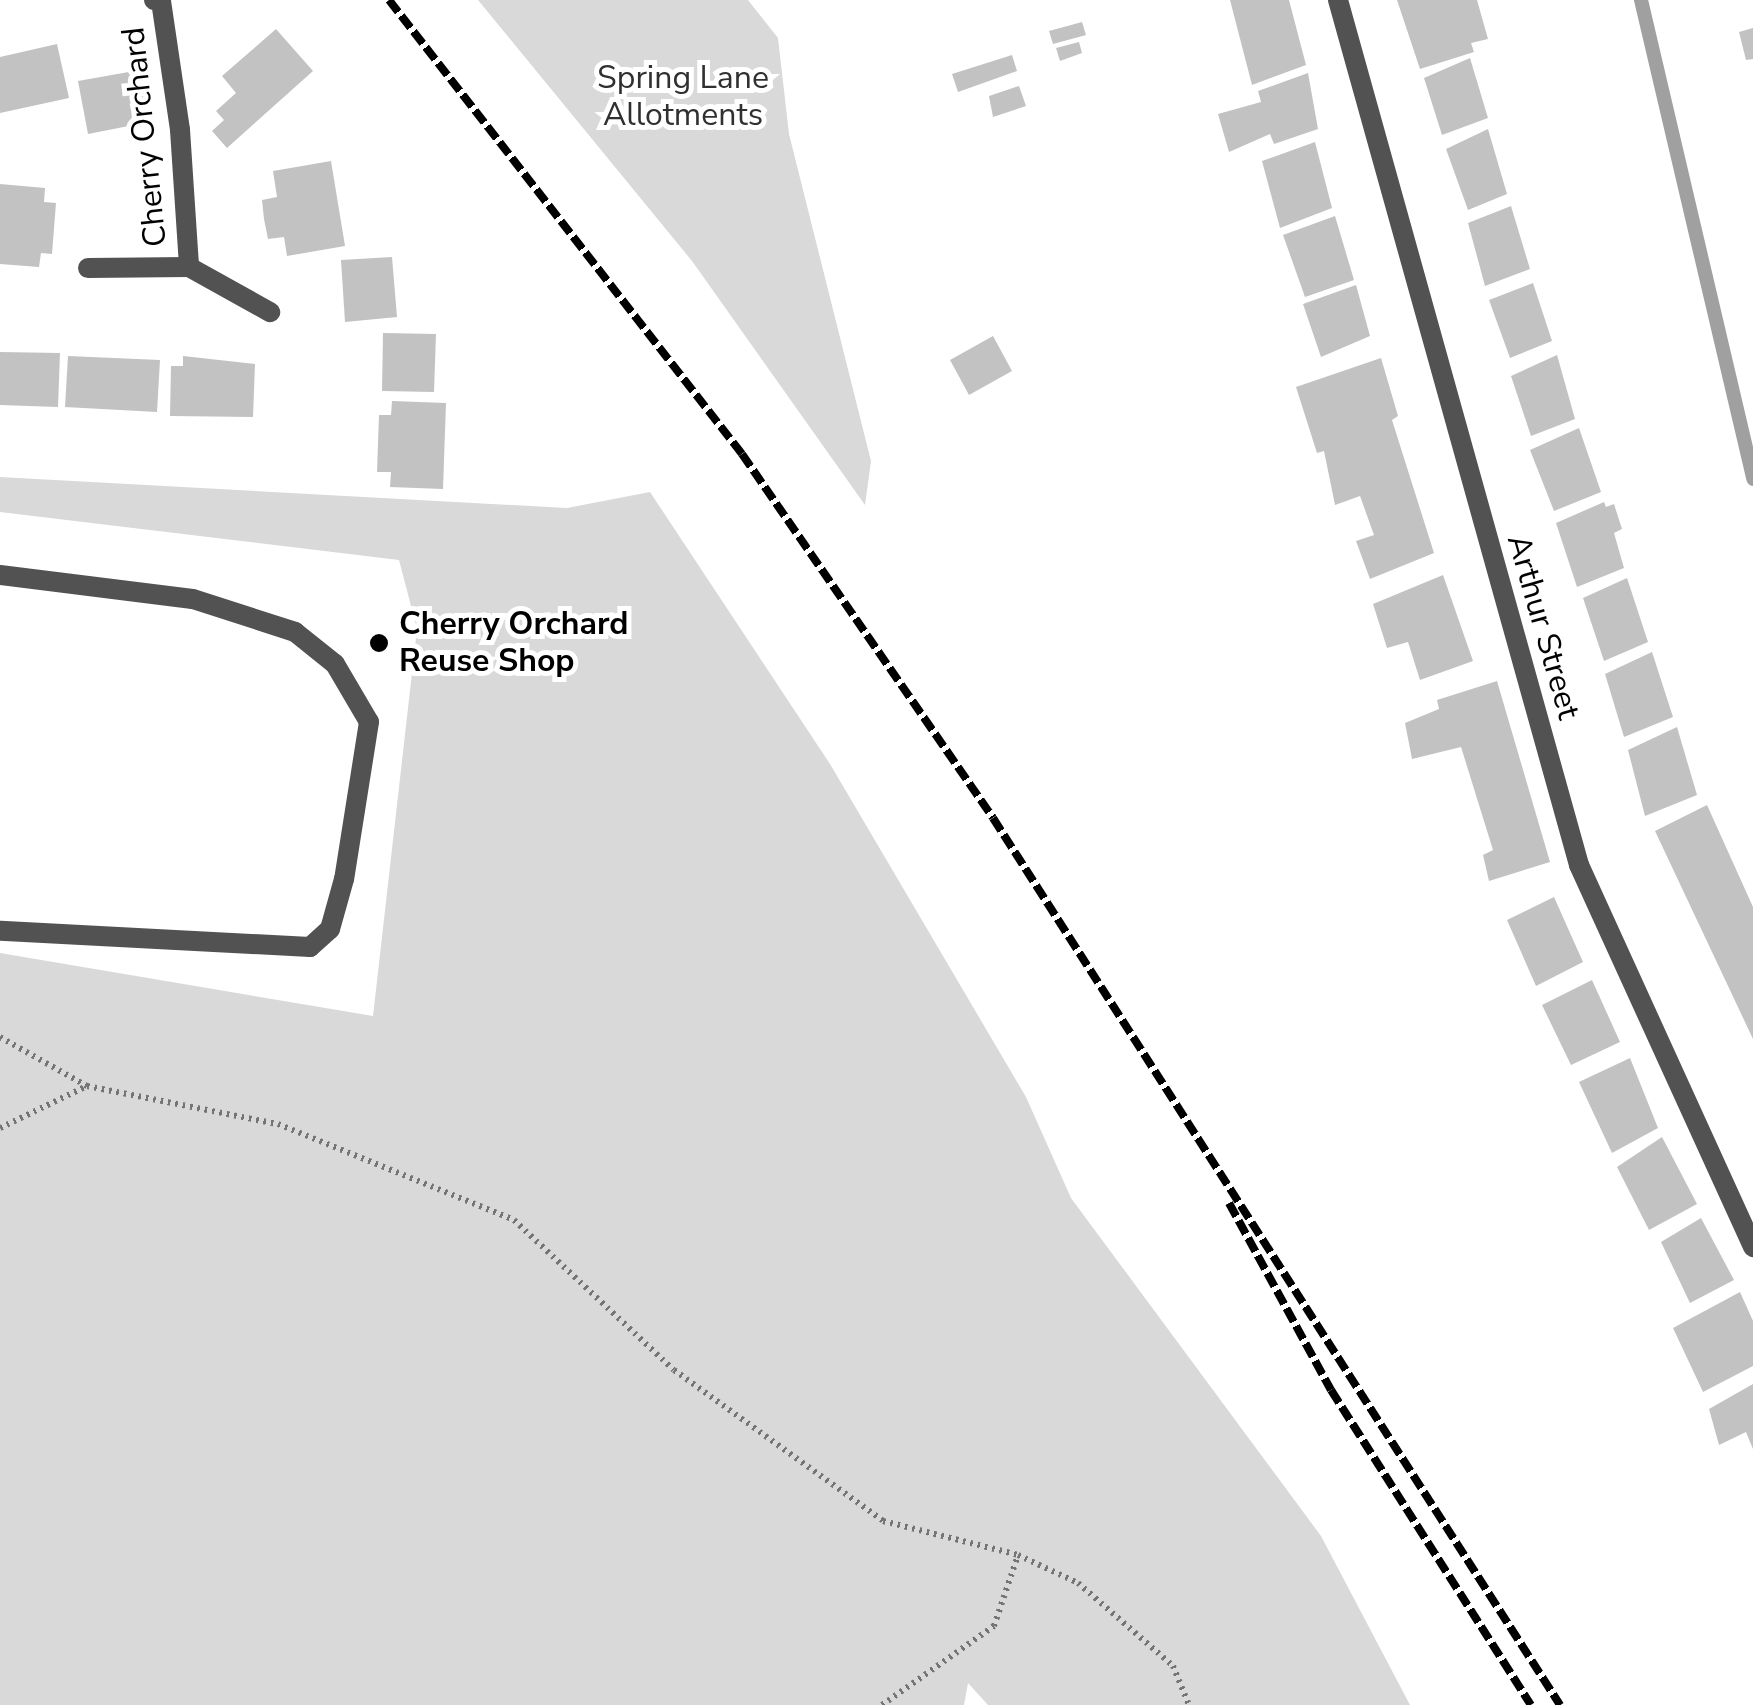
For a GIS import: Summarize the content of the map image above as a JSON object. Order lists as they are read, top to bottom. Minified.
{"streets":{"street":["Cherry Orchard","Arthur Street"]},"parks":["Spring Lane Allotments"],"places":["Cherry Orchard Reuse Shop"]}
